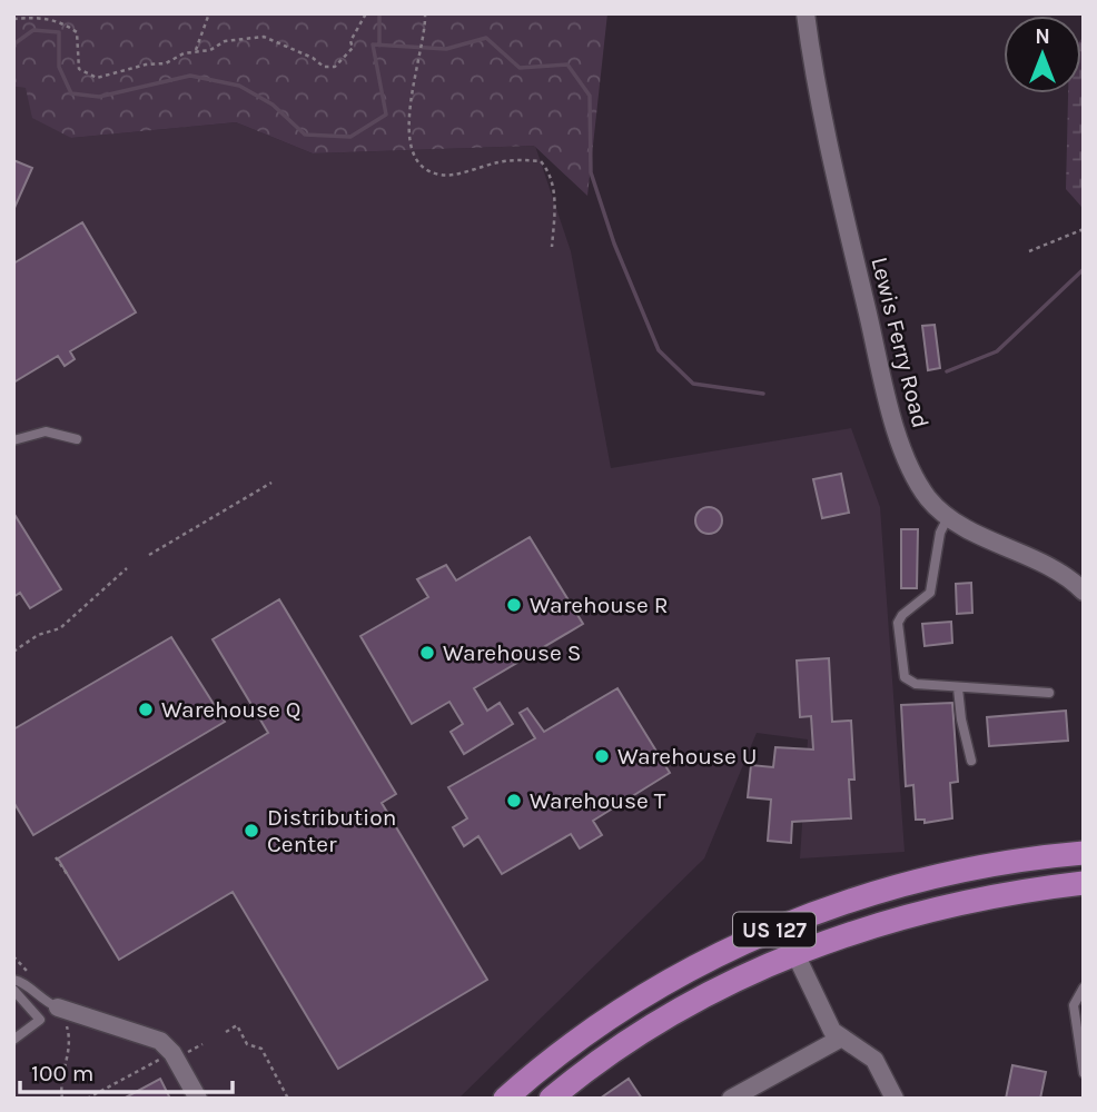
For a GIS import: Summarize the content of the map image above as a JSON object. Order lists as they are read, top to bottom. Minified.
{"streets":{"highway":["US 127"],"street":["Lewis Ferry Road"]},"places":["Warehouse R","Warehouse S","Warehouse Q","Warehouse U","Warehouse T","Distribution Center"],"scale_bar":"100 m","north":"top"}
